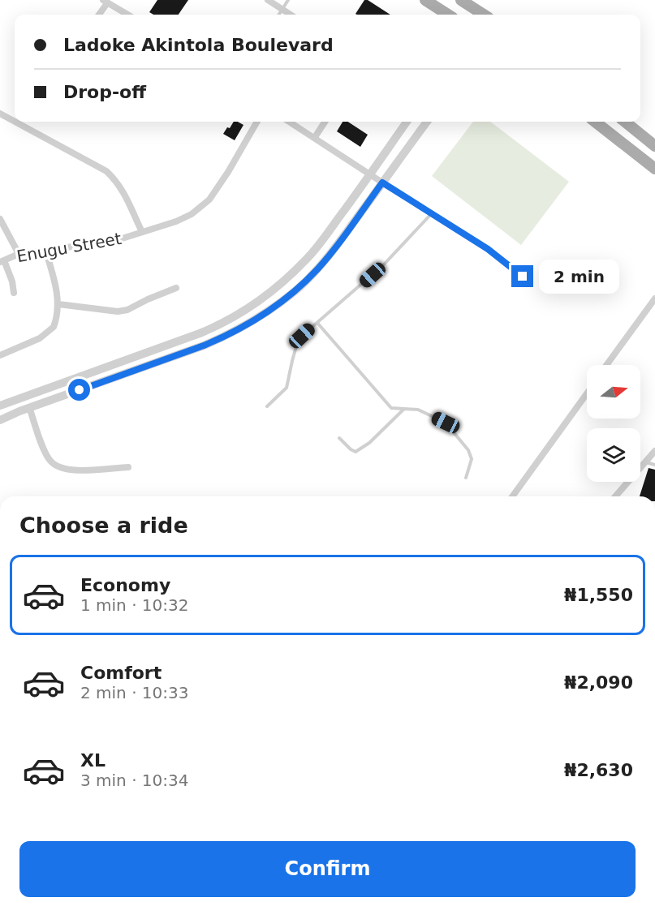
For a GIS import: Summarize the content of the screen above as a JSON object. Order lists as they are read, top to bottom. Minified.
{"streets":{"street":["Enugu Street"]},"north":"right","page":{"banner":["Ladoke Akintola Boulevard","Drop-off"],"bubble":"2 min","heading":"Choose a ride","list":[{"name":"Economy","note":"1 min · 10:32","value":"₦1,550"},{"name":"Comfort","note":"2 min · 10:33","value":"₦2,090"},{"name":"XL","note":"3 min · 10:34","value":"₦2,630"}],"buttons":"Confirm"}}
